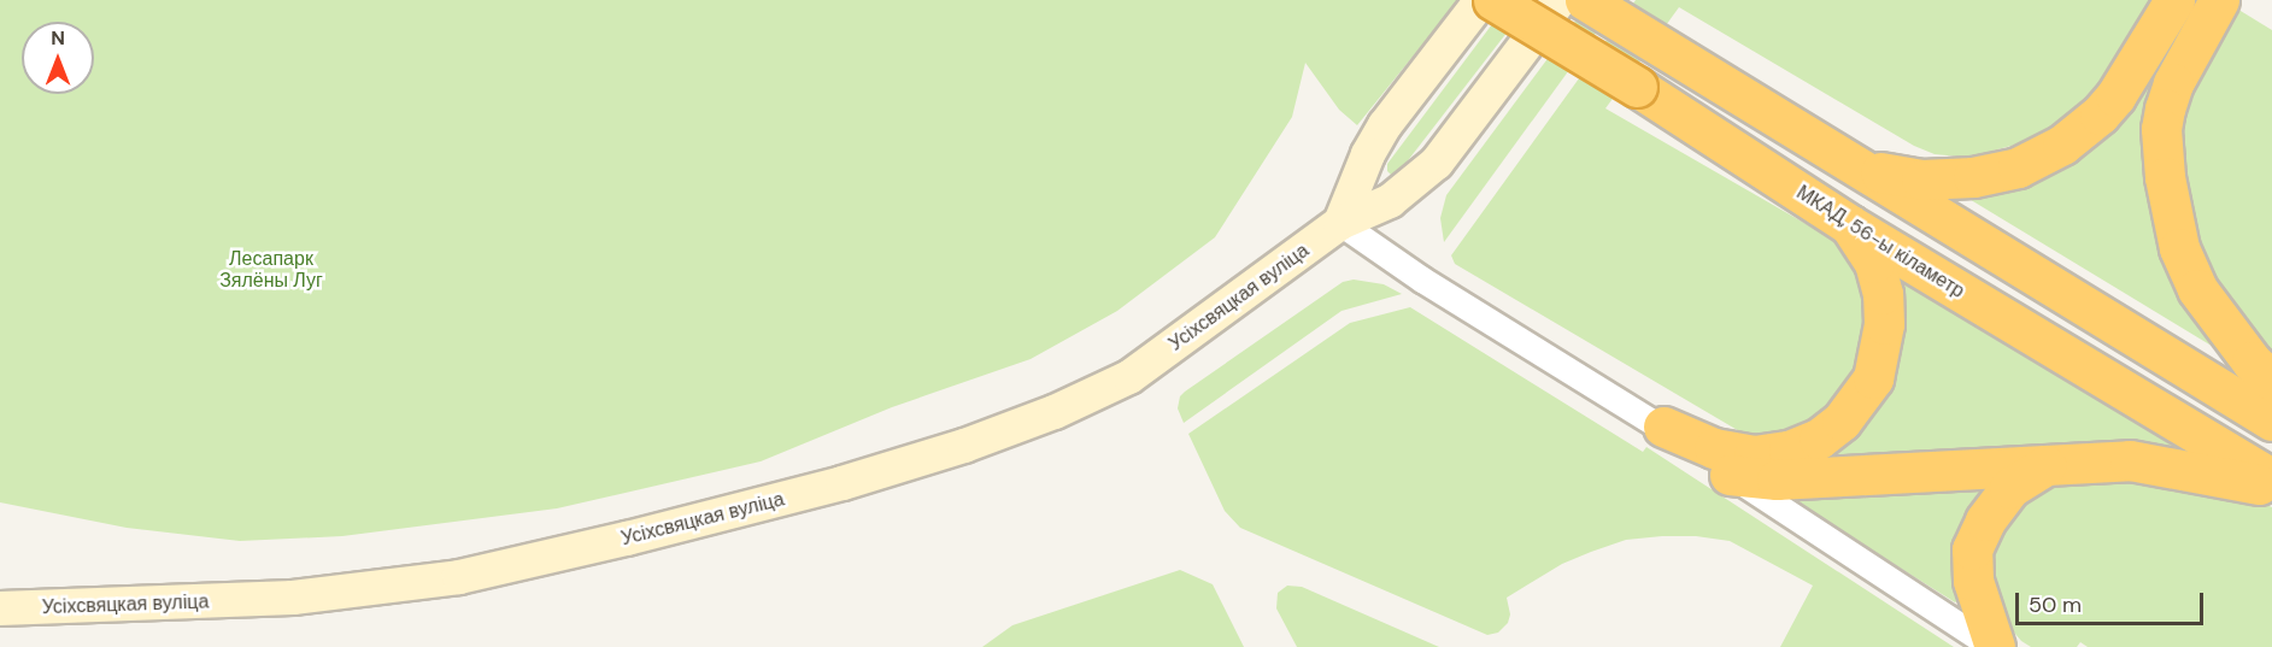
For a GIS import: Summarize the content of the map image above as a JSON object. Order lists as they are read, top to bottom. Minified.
{"streets":{"highway":["МКАД, 56-ы кіламетр"],"main road":["Усіхсвяцкая вуліца"]},"parks":["Лесапарк Зялёны Луг"],"scale_bar":"50 m","north":"top"}
